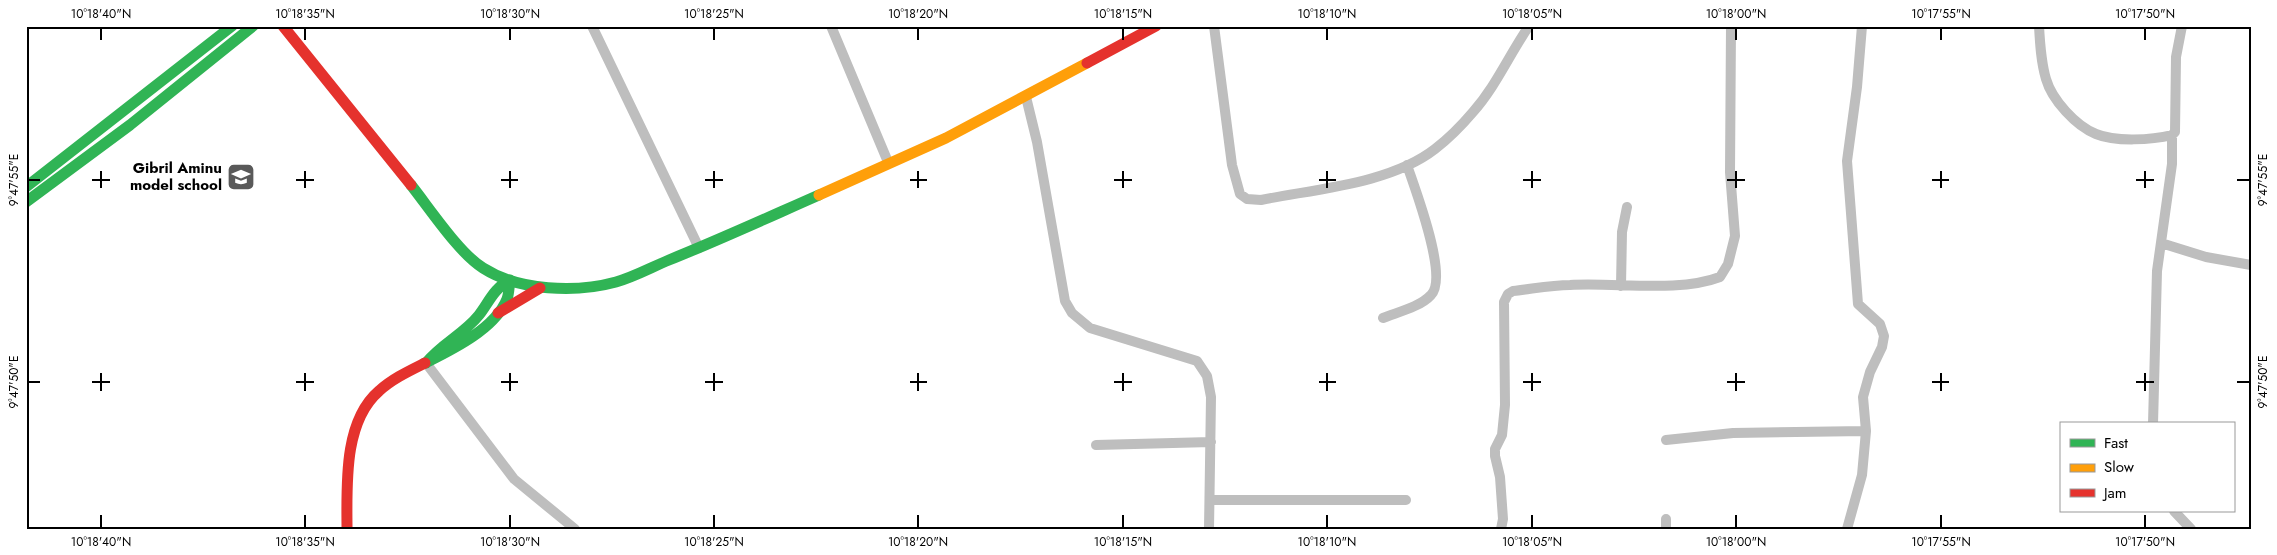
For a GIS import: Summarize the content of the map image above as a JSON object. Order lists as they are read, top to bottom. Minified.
{"places":{"school or university":["Gibril Aminu model school"]},"legend":["Fast","Slow","Jam"],"coordinates":["10°18'40\"N","10°18'35\"N","10°18'30\"N","10°18'25\"N","10°18'20\"N","10°18'15\"N","10°18'10\"N","10°18'05\"N","10°18'00\"N","10°17'55\"N","10°17'50\"N","9°47'55\"E","9°47'50\"E"]}
